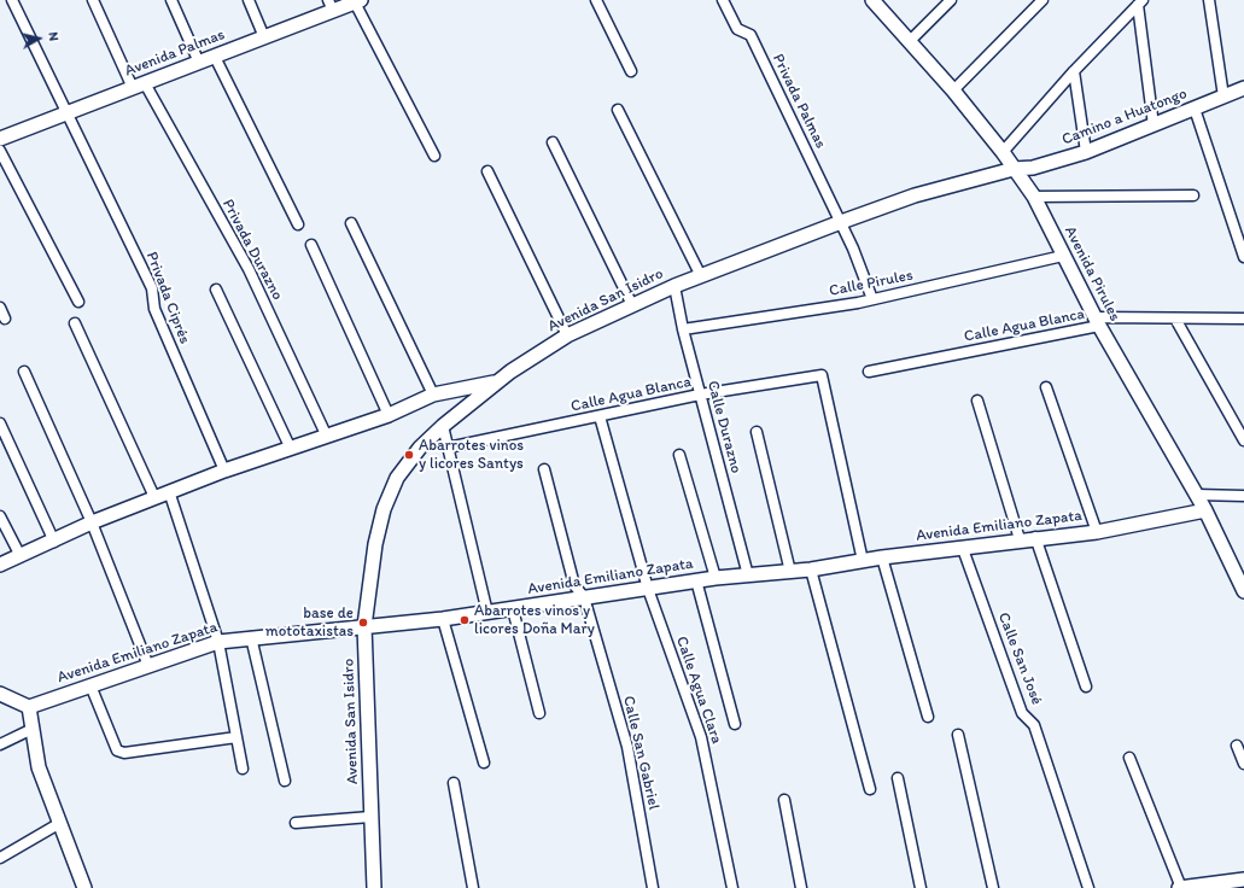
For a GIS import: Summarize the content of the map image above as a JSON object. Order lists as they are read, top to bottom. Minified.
{"streets":{"main road":["Avenida Palmas","Camino a Huatongo","Avenida Pirules","Avenida San Isidro","Avenida Emiliano Zapata"],"street":["Privada Palmas","Privada Durazno","Calle Pirules","Privada Ciprés","Calle Agua Blanca","Calle Durazno","Calle San José","Calle Agua Clara","Calle San Gabriel"]},"crossings":[["Avenida Palmas","Privada Durazno"],["Avenida Palmas","Privada Ciprés"],["Privada Palmas","Calle Pirules"],["Privada Palmas","Avenida San Isidro"],["Camino a Huatongo","Avenida Pirules"],["Camino a Huatongo","Avenida San Isidro"],["Avenida Pirules","Calle Pirules"],["Avenida Pirules","Avenida San Isidro"],["Avenida Pirules","Calle Agua Blanca"],["Avenida Pirules","Avenida Emiliano Zapata"],["Calle Pirules","Calle Durazno"],["Avenida San Isidro","Calle Durazno"],["Avenida San Isidro","Avenida Emiliano Zapata"],["Calle Agua Blanca","Calle Durazno"],["Calle Agua Blanca","Avenida Emiliano Zapata"],["Calle Agua Blanca","Calle Agua Clara"],["Calle Durazno","Avenida Emiliano Zapata"],["Avenida Emiliano Zapata","Calle San José"],["Avenida Emiliano Zapata","Calle Agua Clara"],["Avenida Emiliano Zapata","Calle San Gabriel"]],"places":["Abarrotes vinos y licores Santys","Abarrotes vinos y licores Doña Mary","base de mototaxistas"],"north":"right"}
